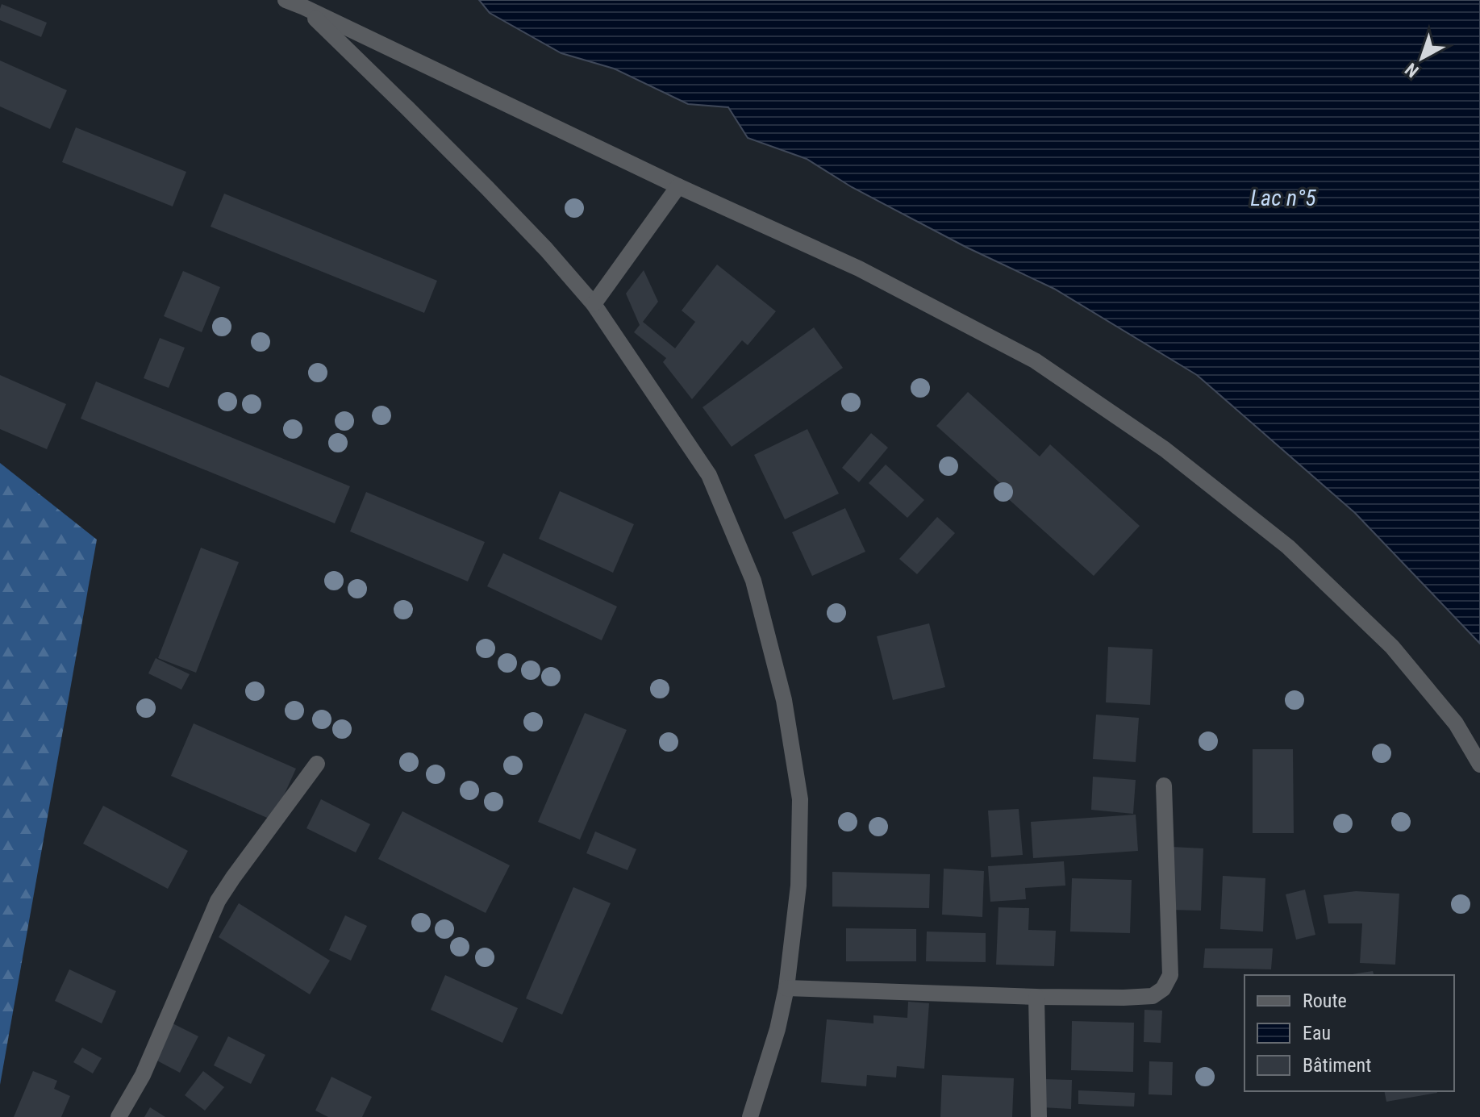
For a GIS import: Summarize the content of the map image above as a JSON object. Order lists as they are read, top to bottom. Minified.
{"water":["Lac n°5"],"legend":["Route","Eau","Bâtiment"],"north":"bottom left"}
